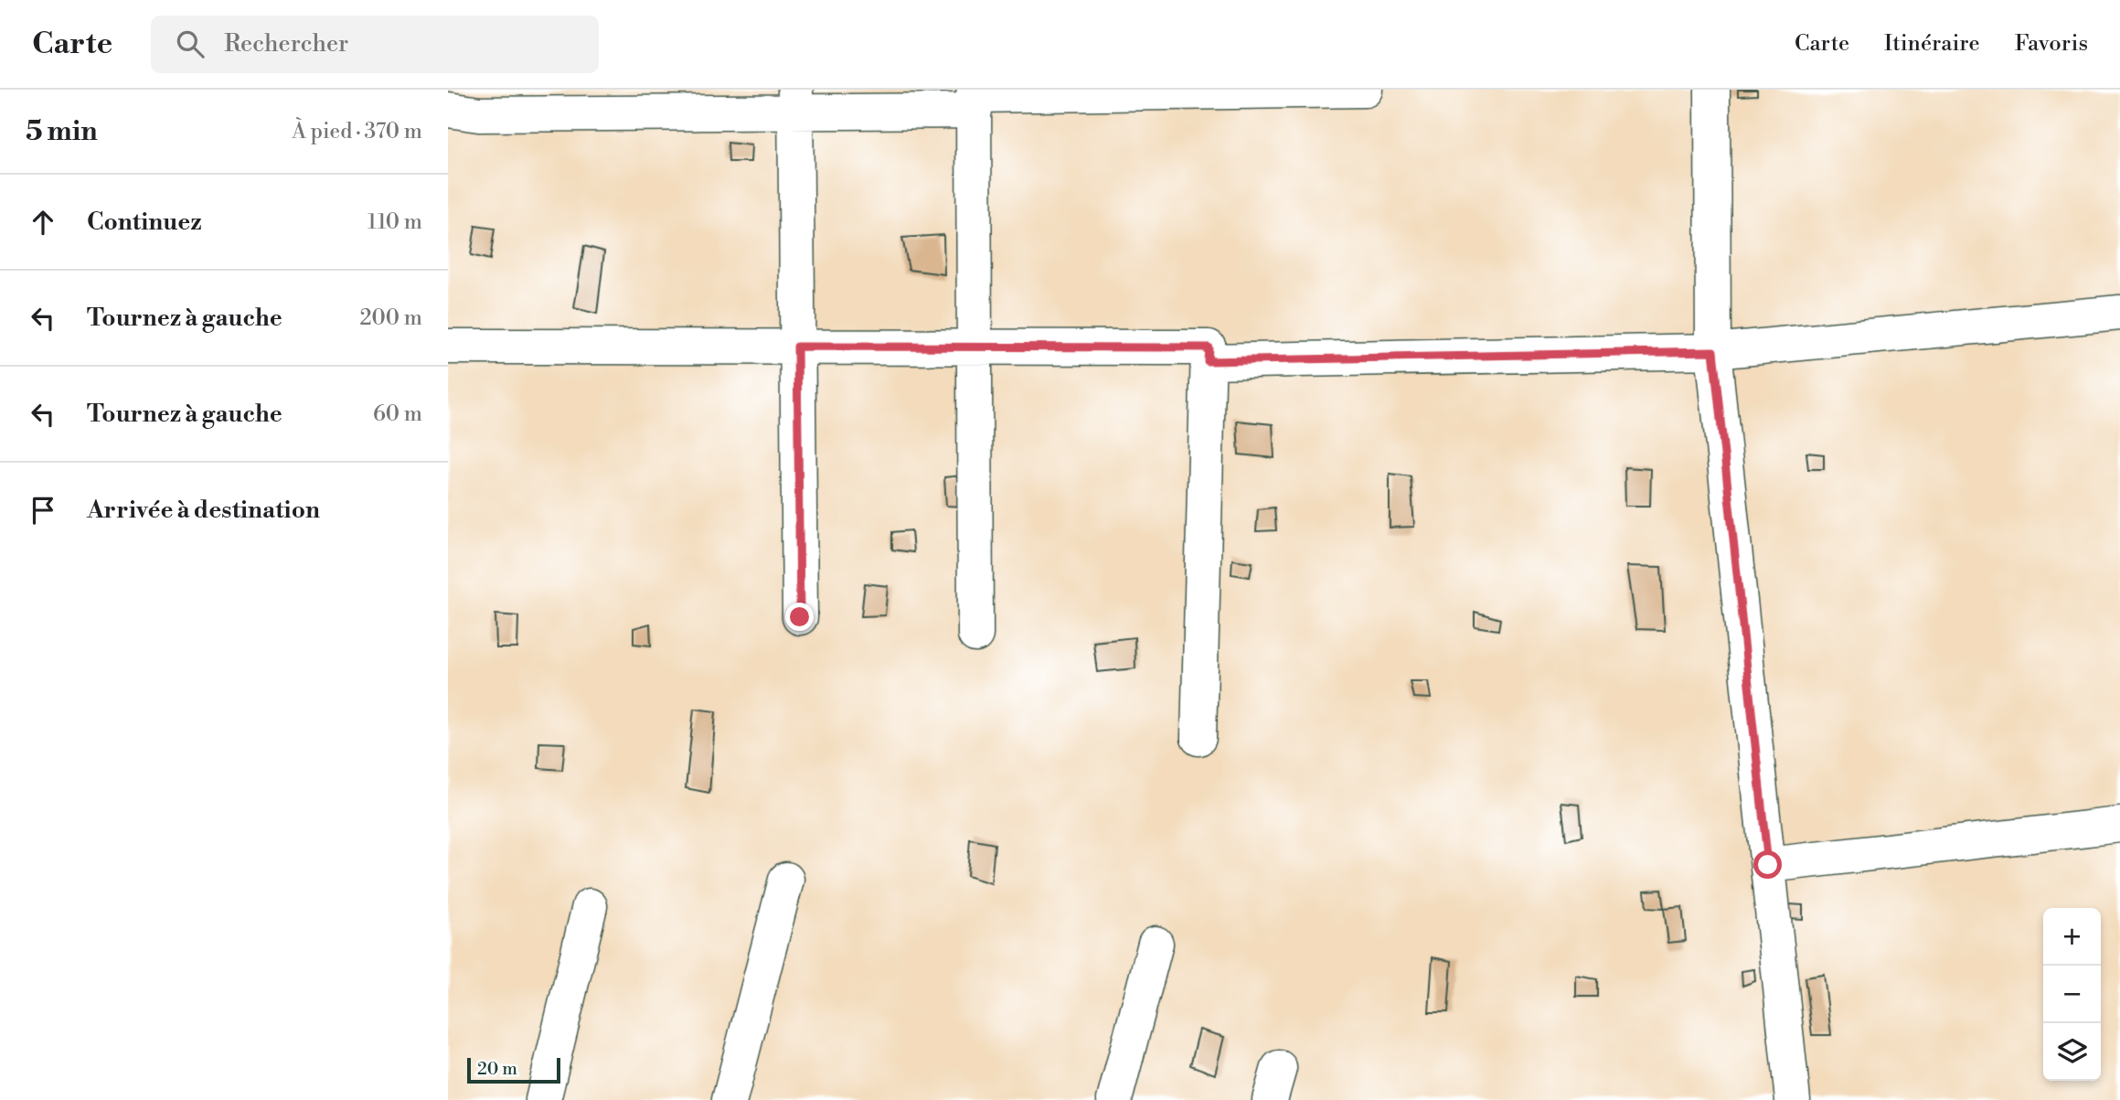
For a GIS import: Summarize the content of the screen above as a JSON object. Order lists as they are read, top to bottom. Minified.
{"scale_bar":"20 m","page":{"header":"Carte","search":"Rechercher","nav":["Carte","Itinéraire","Favoris"],"heading":["5 min","À pied · 370 m"],"list":[["Continuez","110 m"],["Tournez à gauche","200 m"],["Tournez à gauche","60 m"],"Arrivée à destination"],"map_buttons":["+","−"],"scale":"20 m"}}
